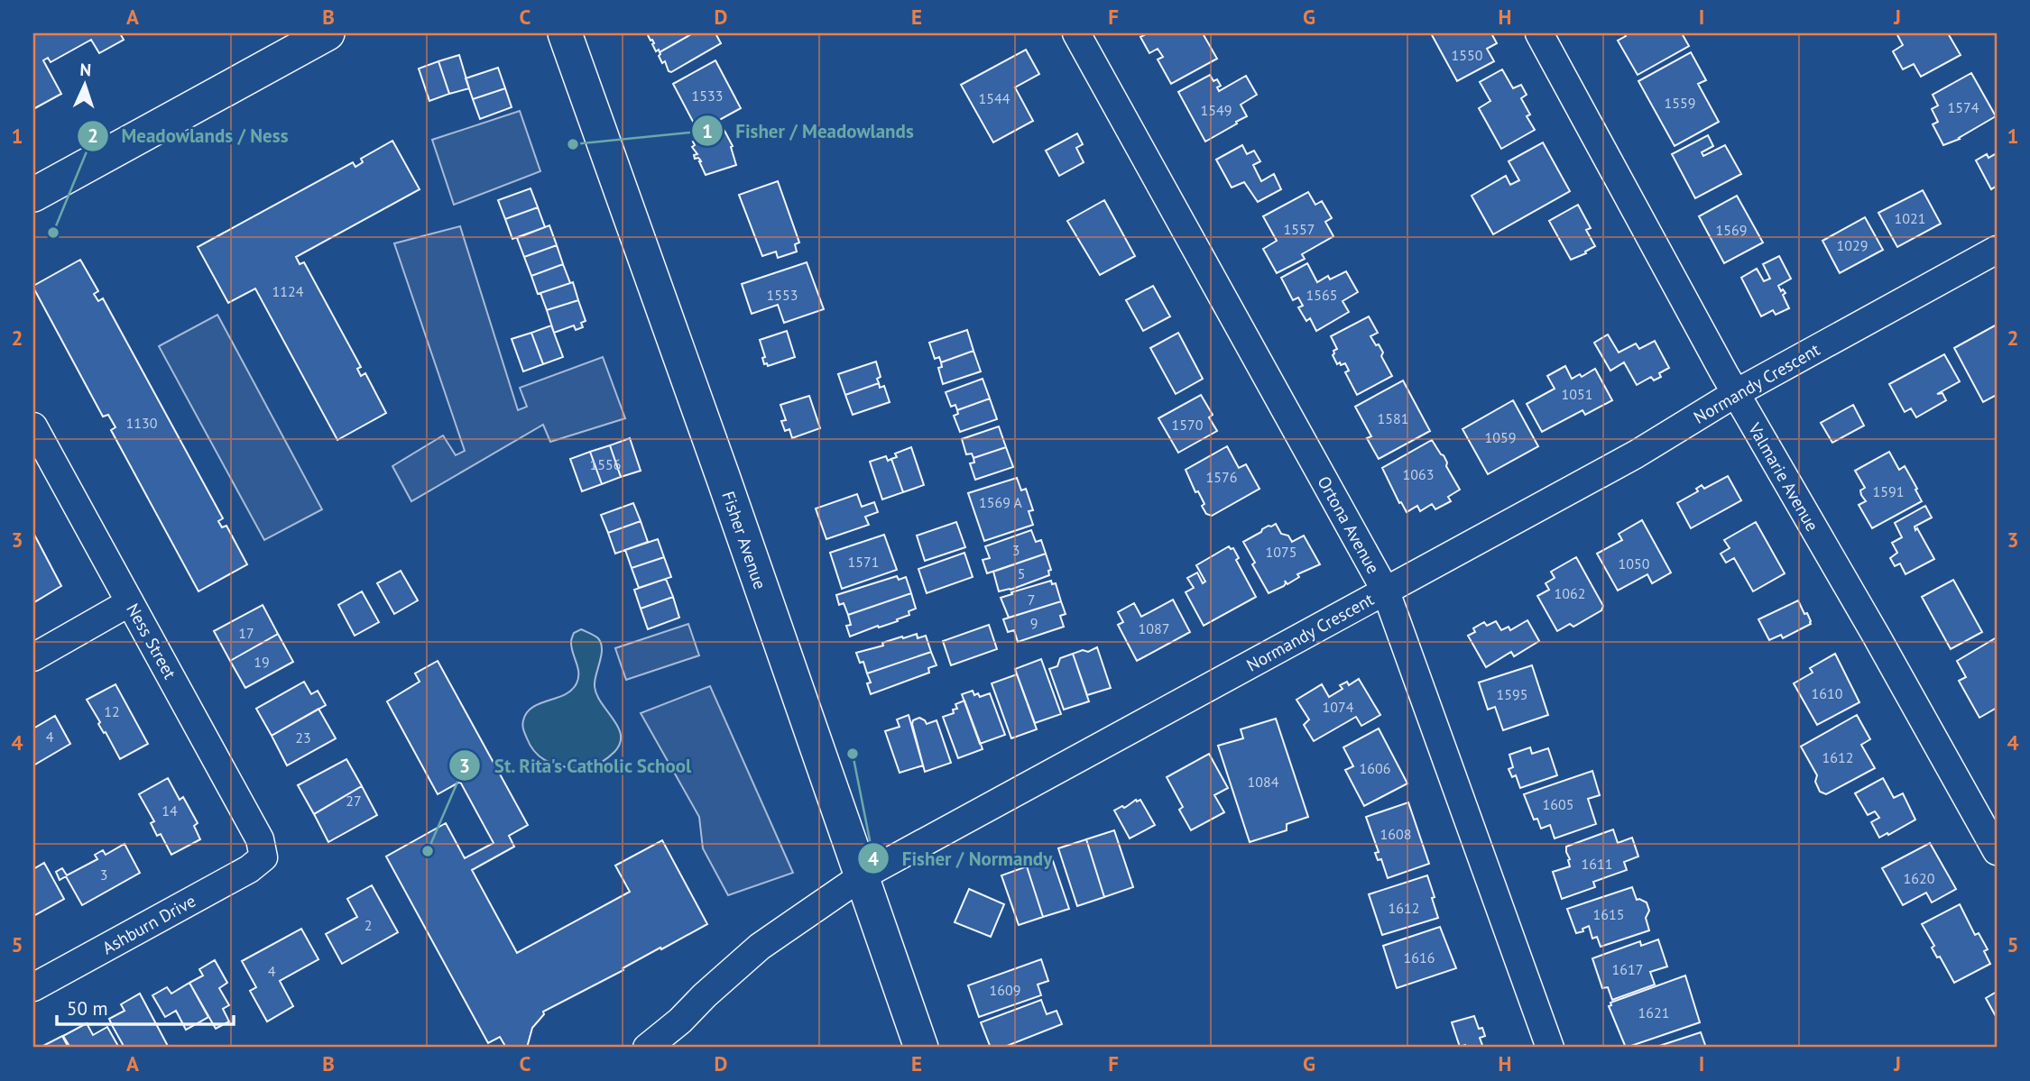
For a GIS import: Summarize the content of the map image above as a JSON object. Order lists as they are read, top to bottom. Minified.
{"streets":{"main road":["Fisher Avenue"],"street":["Normandy Crescent","Valmarie Avenue","Ortona Avenue","Ness Street","Ashburn Drive"]},"crossings":[["Normandy Crescent","Valmarie Avenue"],["Normandy Crescent","Ortona Avenue"],["Normandy Crescent","Fisher Avenue"],["Ness Street","Ashburn Drive"]],"places":["Fisher / Meadowlands","Meadowlands / Ness","Fisher / Normandy","St. Rita's Catholic School"],"house_numbers":["1550","1533","1544","1559","1574","1549","1021","1557","1569","1029","1124","1553","1565","1051","1581","1130","1570","1059","1556","1063","1576","1591","1569 A","3","1075","1571","1050","5","1062","7","9","1087","17","19","1610","1595","1074","12","4","23","1612","1606","1084","27","1605","14","1608","1611","3","1620","1612","1615","2","1616","1617","4","1609","1621"],"scale_bar":"50 m","north":"top","grid":{"columns":["A","B","C","D","E","F","G","H","I","J"],"rows":["1","2","3","4","5"]}}
